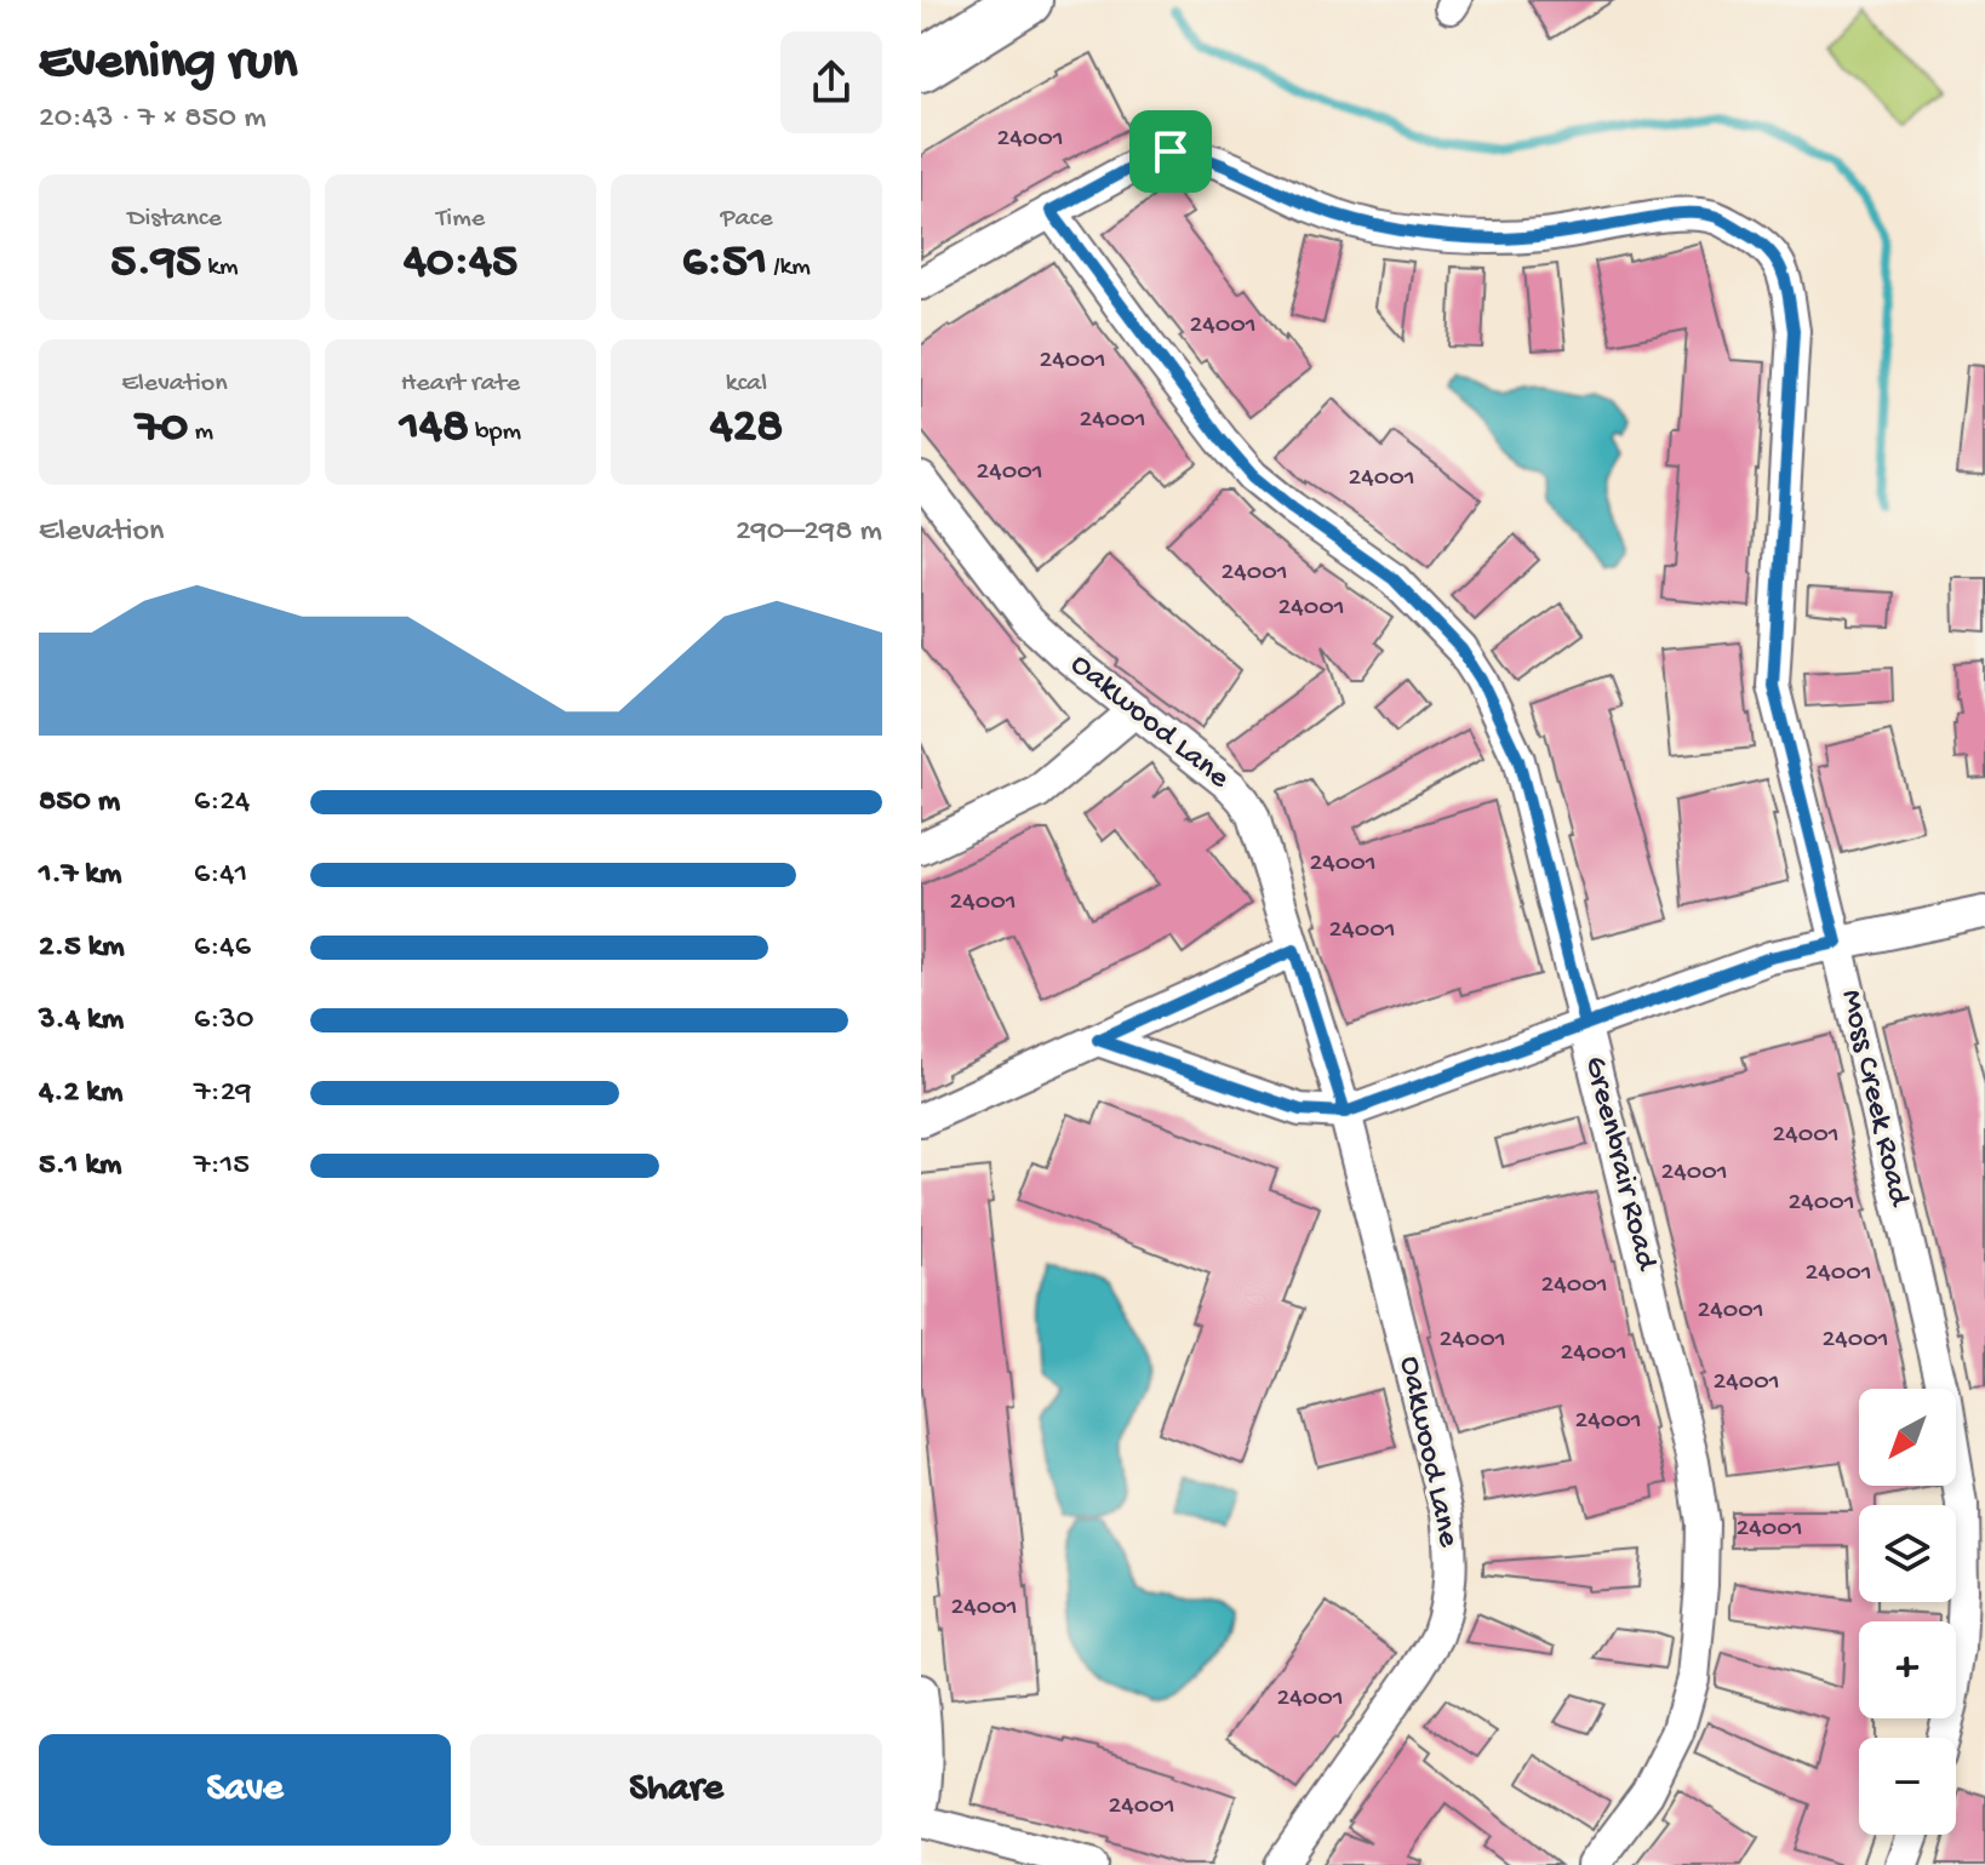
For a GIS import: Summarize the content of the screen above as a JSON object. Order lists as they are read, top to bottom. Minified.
{"streets":{"street":["Oakwood Lane","Moss Creek Road","Greenbrair Road"]},"crossings":[["Moss Creek Road","Greenbrair Road"]],"house_numbers":["24001","24001","24001","24001","24001","24001","24001","24001","24001","24001","24001","24001","24001","24001","24001","24001","24001","24001","24001","24001","24001","24001","24001","24001","24001","24001"],"north":"bottom left","page":{"heading":["Evening run","20:43 · 7 × 850 m"],"stats":[["Distance","5.95 km"],["Time","40:45"],["Pace","6:51 /km"],["Elevation","70 m"],["Heart rate","148 bpm"],["kcal","428"]],"chart":["Elevation","290–298 m"],"list":[{"name":"850 m","note":"6:24"},{"name":"1.7 km","note":"6:41"},{"name":"2.5 km","note":"6:46"},{"name":"3.4 km","note":"6:30"},{"name":"4.2 km","note":"7:29"},{"name":"5.1 km","note":"7:15"}],"map_buttons":["+","−"],"buttons":["Save","Share"]}}
